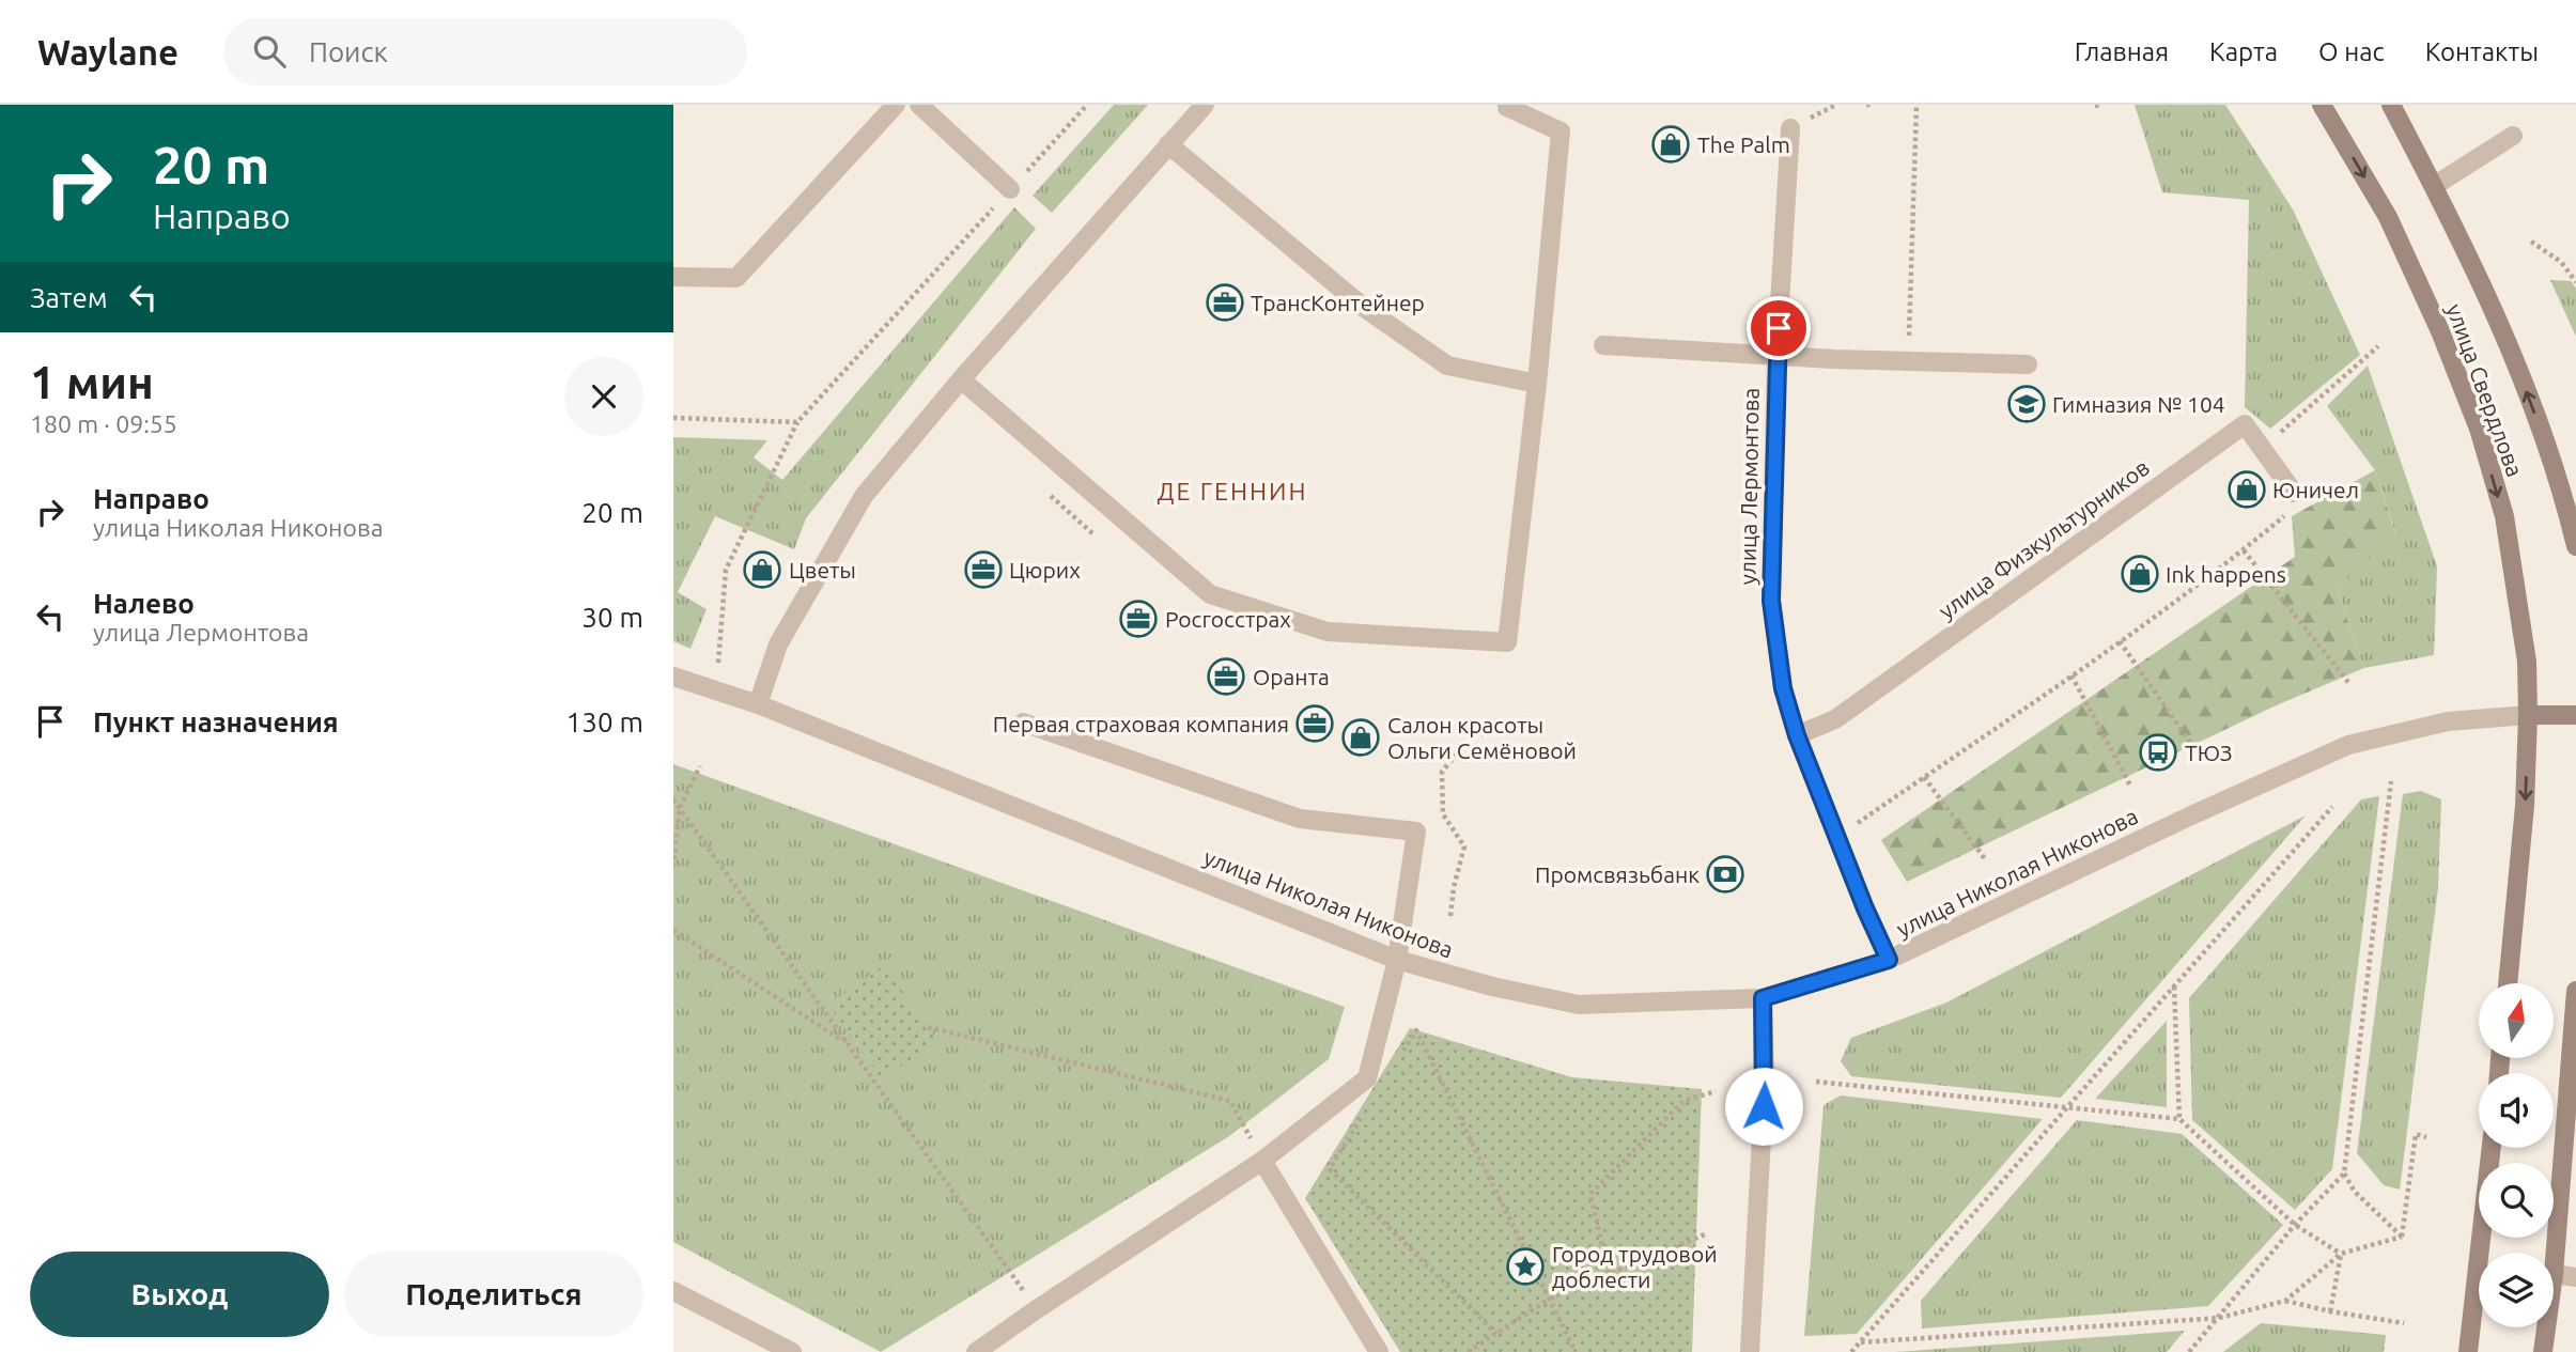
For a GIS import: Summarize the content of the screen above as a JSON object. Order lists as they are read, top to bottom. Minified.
{"streets":{"main road":["улица Свердлова"],"street":["улица Лермонтова","улица Физкультурников","улица Николая Никонова"]},"crossings":[["улица Свердлова","улица Николая Никонова"],["улица Лермонтова","улица Физкультурников"],["улица Лермонтова","улица Николая Никонова"]],"districts":["ДЕ ГЕННИН"],"places":{"shop":["The Palm","Юничел","Цветы","Ink happens","Салон красоты Ольги Семёновой"],"office":["ТрансКонтейнер","Цюрих","Росгосстрах","Оранта","Первая страховая компания"],"school or university":["Гимназия № 104"],"bus stop":["ТЮЗ"],"bank":["Промсвязьбанк"],"place":["Город трудовой доблести"]},"north":"top","page":{"header":"Waylane","search":"Поиск","nav":["Главная","Карта","О нас","Контакты"],"turn":["20 m","Направо"],"then":"Затем","heading":["1 мин","180 m · 09:55"],"list":[{"name":"Направо","note":"улица Николая Никонова","value":"20 m"},{"name":"Налево","note":"улица Лермонтова","value":"30 m"},{"name":"Пункт назначения","value":"130 m"}],"buttons":["Выход","Поделиться"]}}
